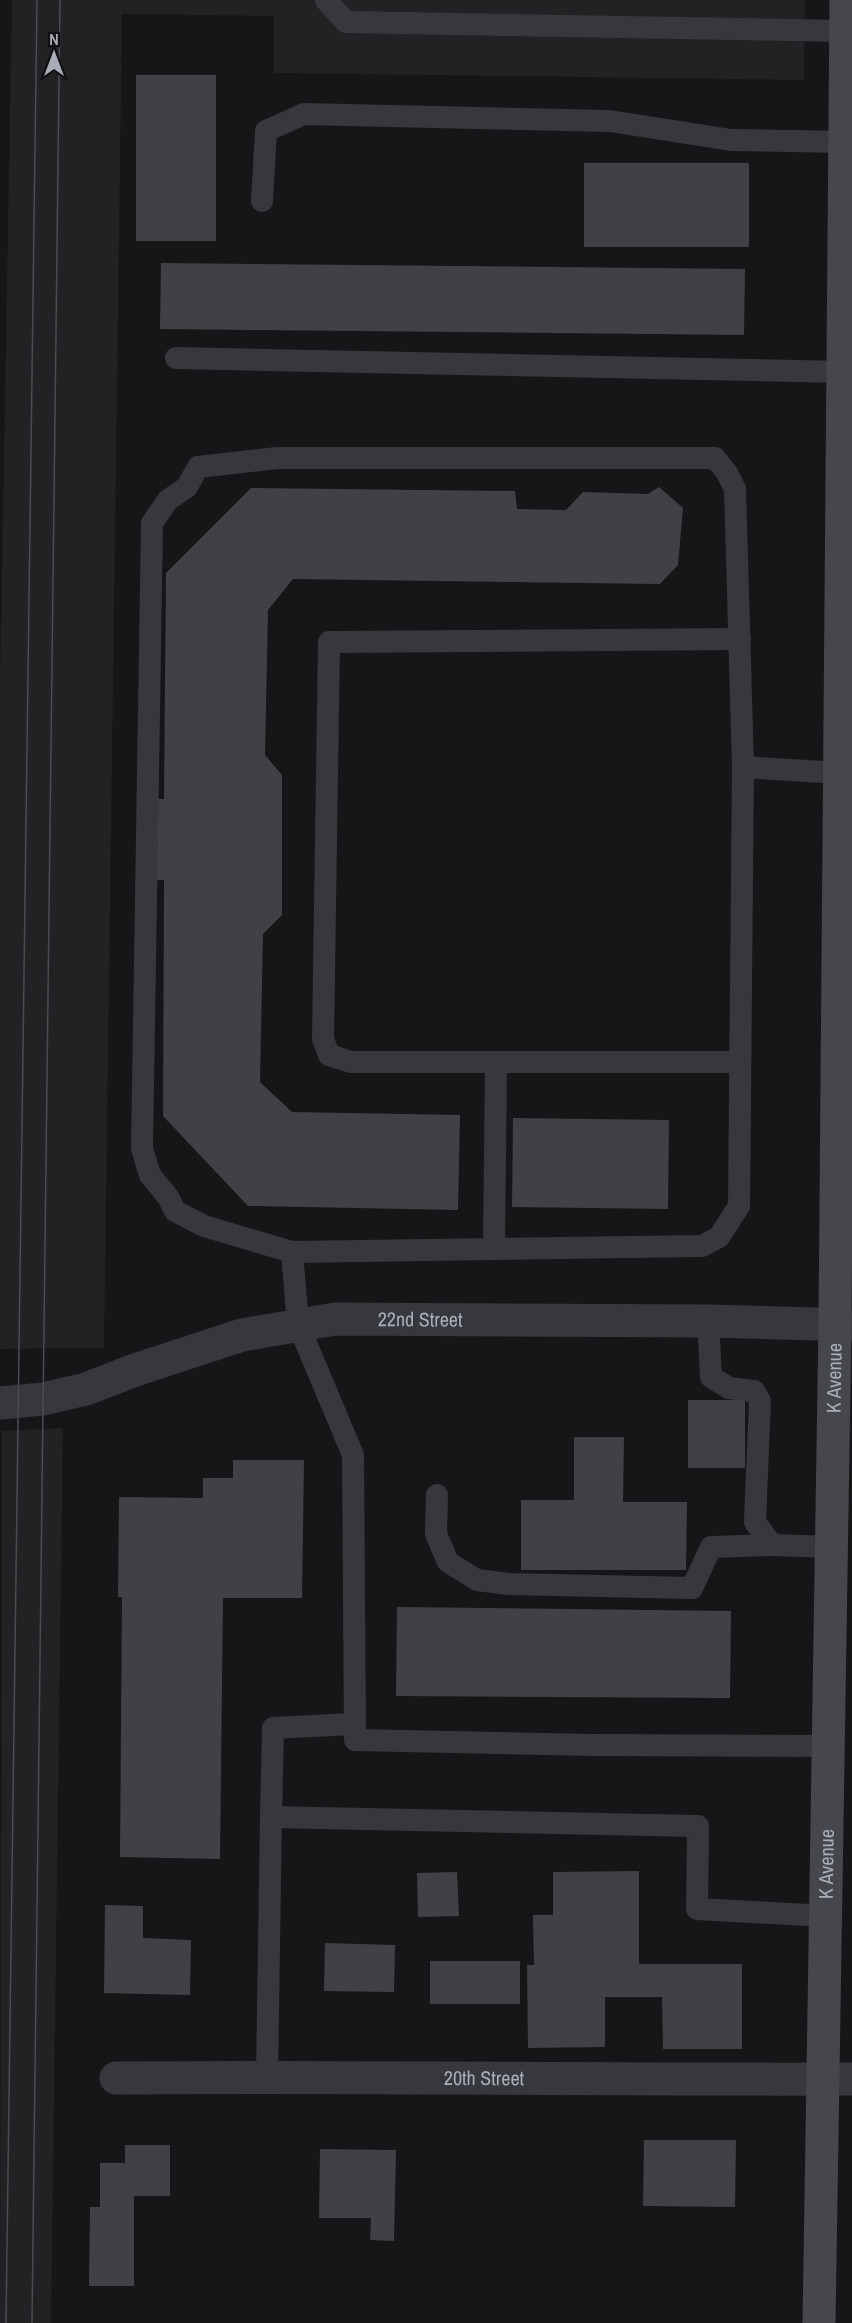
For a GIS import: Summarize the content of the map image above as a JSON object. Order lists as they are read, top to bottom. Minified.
{"streets":{"main road":["K Avenue"],"street":["22nd Street","20th Street"]},"crossings":[["22nd Street","K Avenue"],["K Avenue","20th Street"]],"north":"top"}
